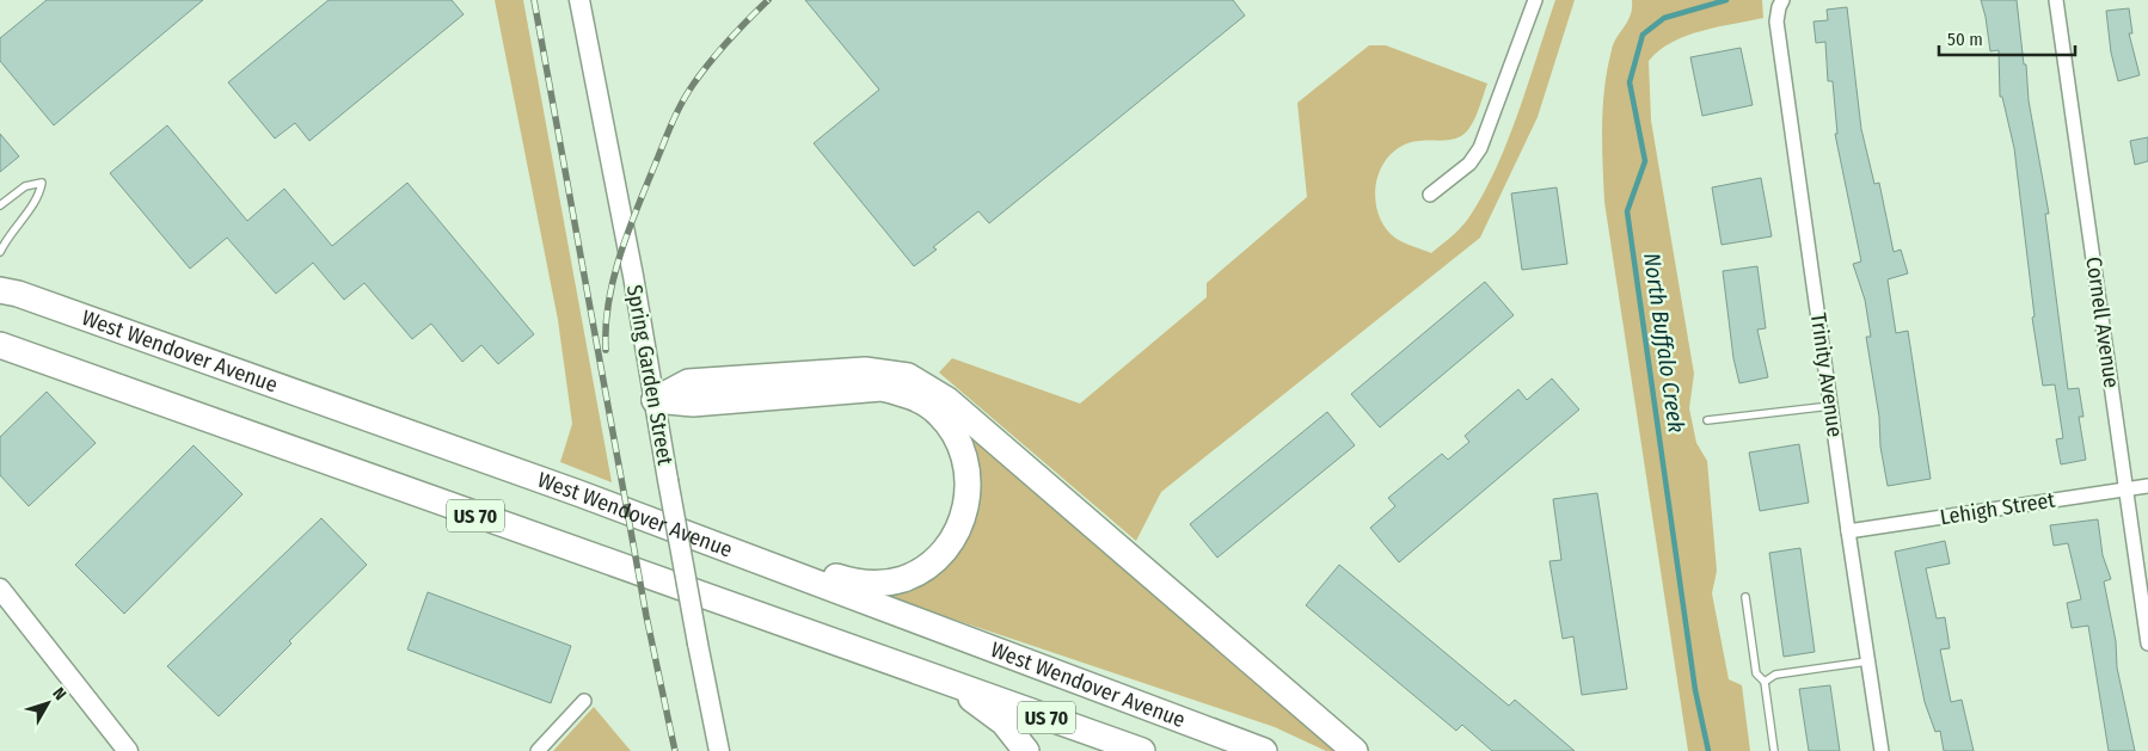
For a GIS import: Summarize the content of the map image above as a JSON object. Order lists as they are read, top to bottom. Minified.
{"streets":{"highway":["West Wendover Avenue","US 70"],"main road":["Spring Garden Street"],"street":["Cornell Avenue","Trinity Avenue","Lehigh Street"]},"crossings":[["Cornell Avenue","Lehigh Street"],["Trinity Avenue","Lehigh Street"]],"water":["North Buffalo Creek"],"scale_bar":"50 m","north":"top right"}
